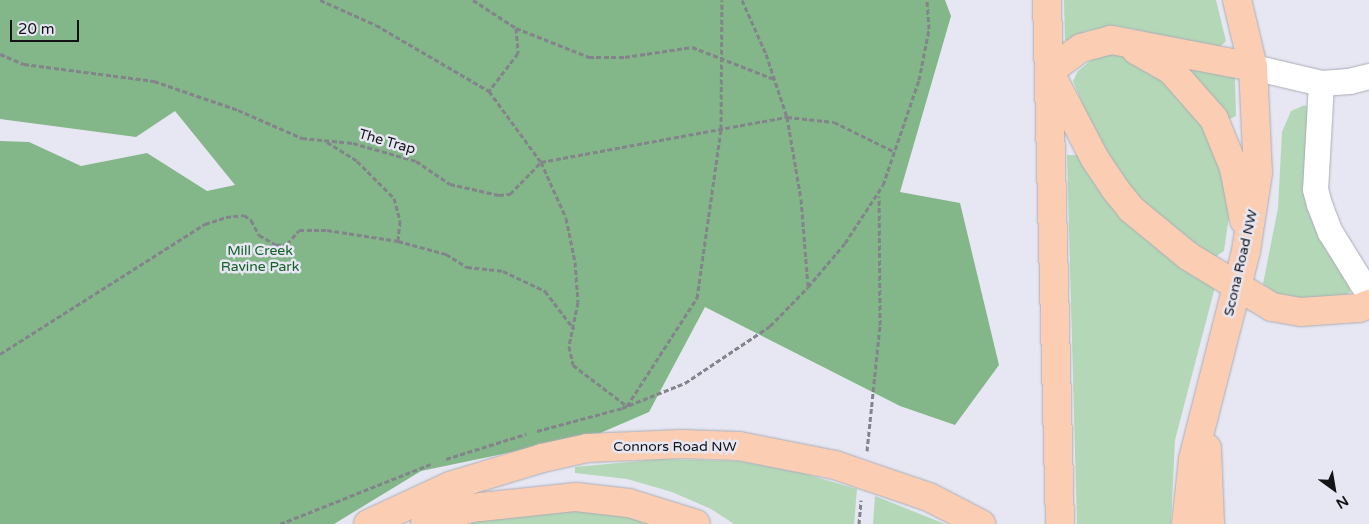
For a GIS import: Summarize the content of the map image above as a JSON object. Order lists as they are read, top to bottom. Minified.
{"streets":{"main road":["Scona Road NW","Connors Road NW"],"path":["The Trap"]},"parks":["Mill Creek Ravine Park"],"scale_bar":"20 m","north":"bottom right"}
